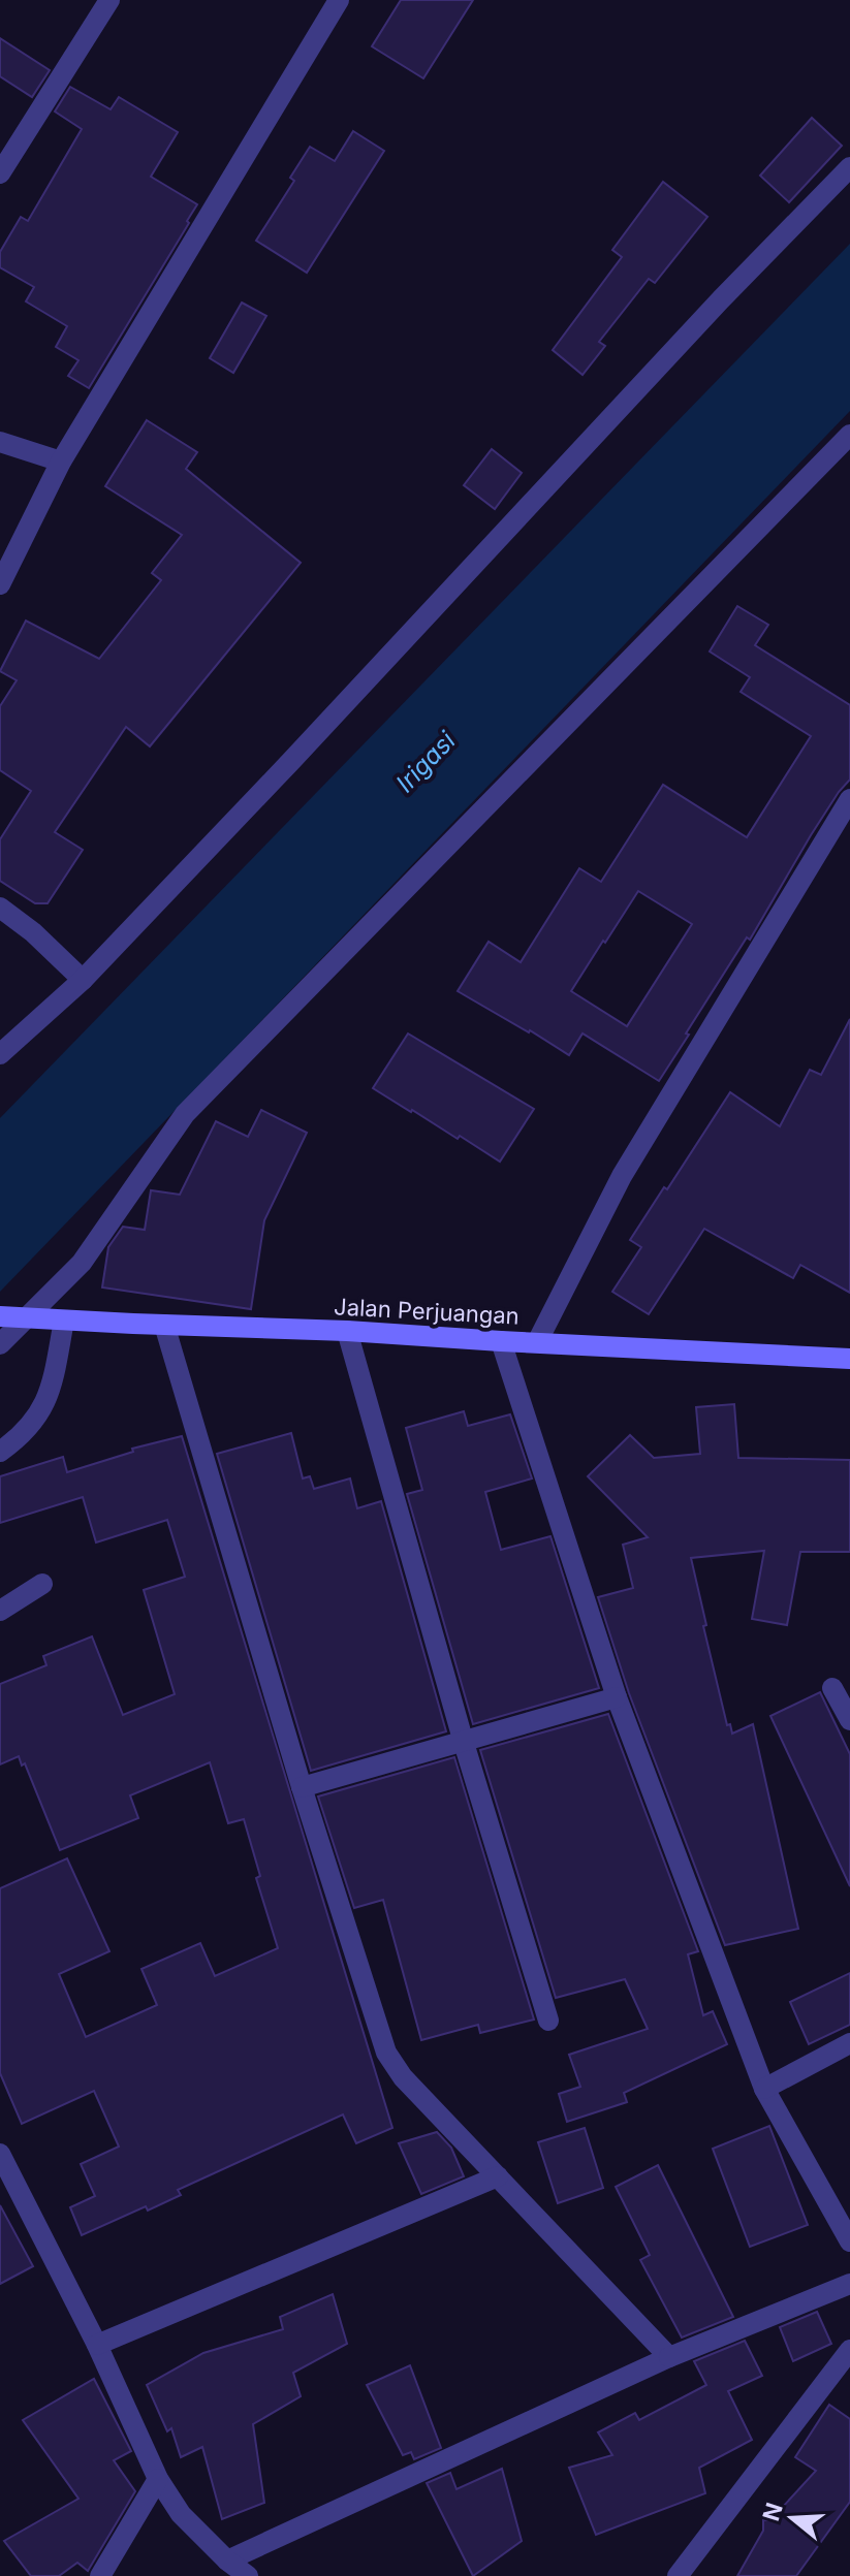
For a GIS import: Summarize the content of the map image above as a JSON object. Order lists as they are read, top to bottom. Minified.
{"streets":{"main road":["Jalan Perjuangan"]},"water":["Irigasi"],"north":"left"}
